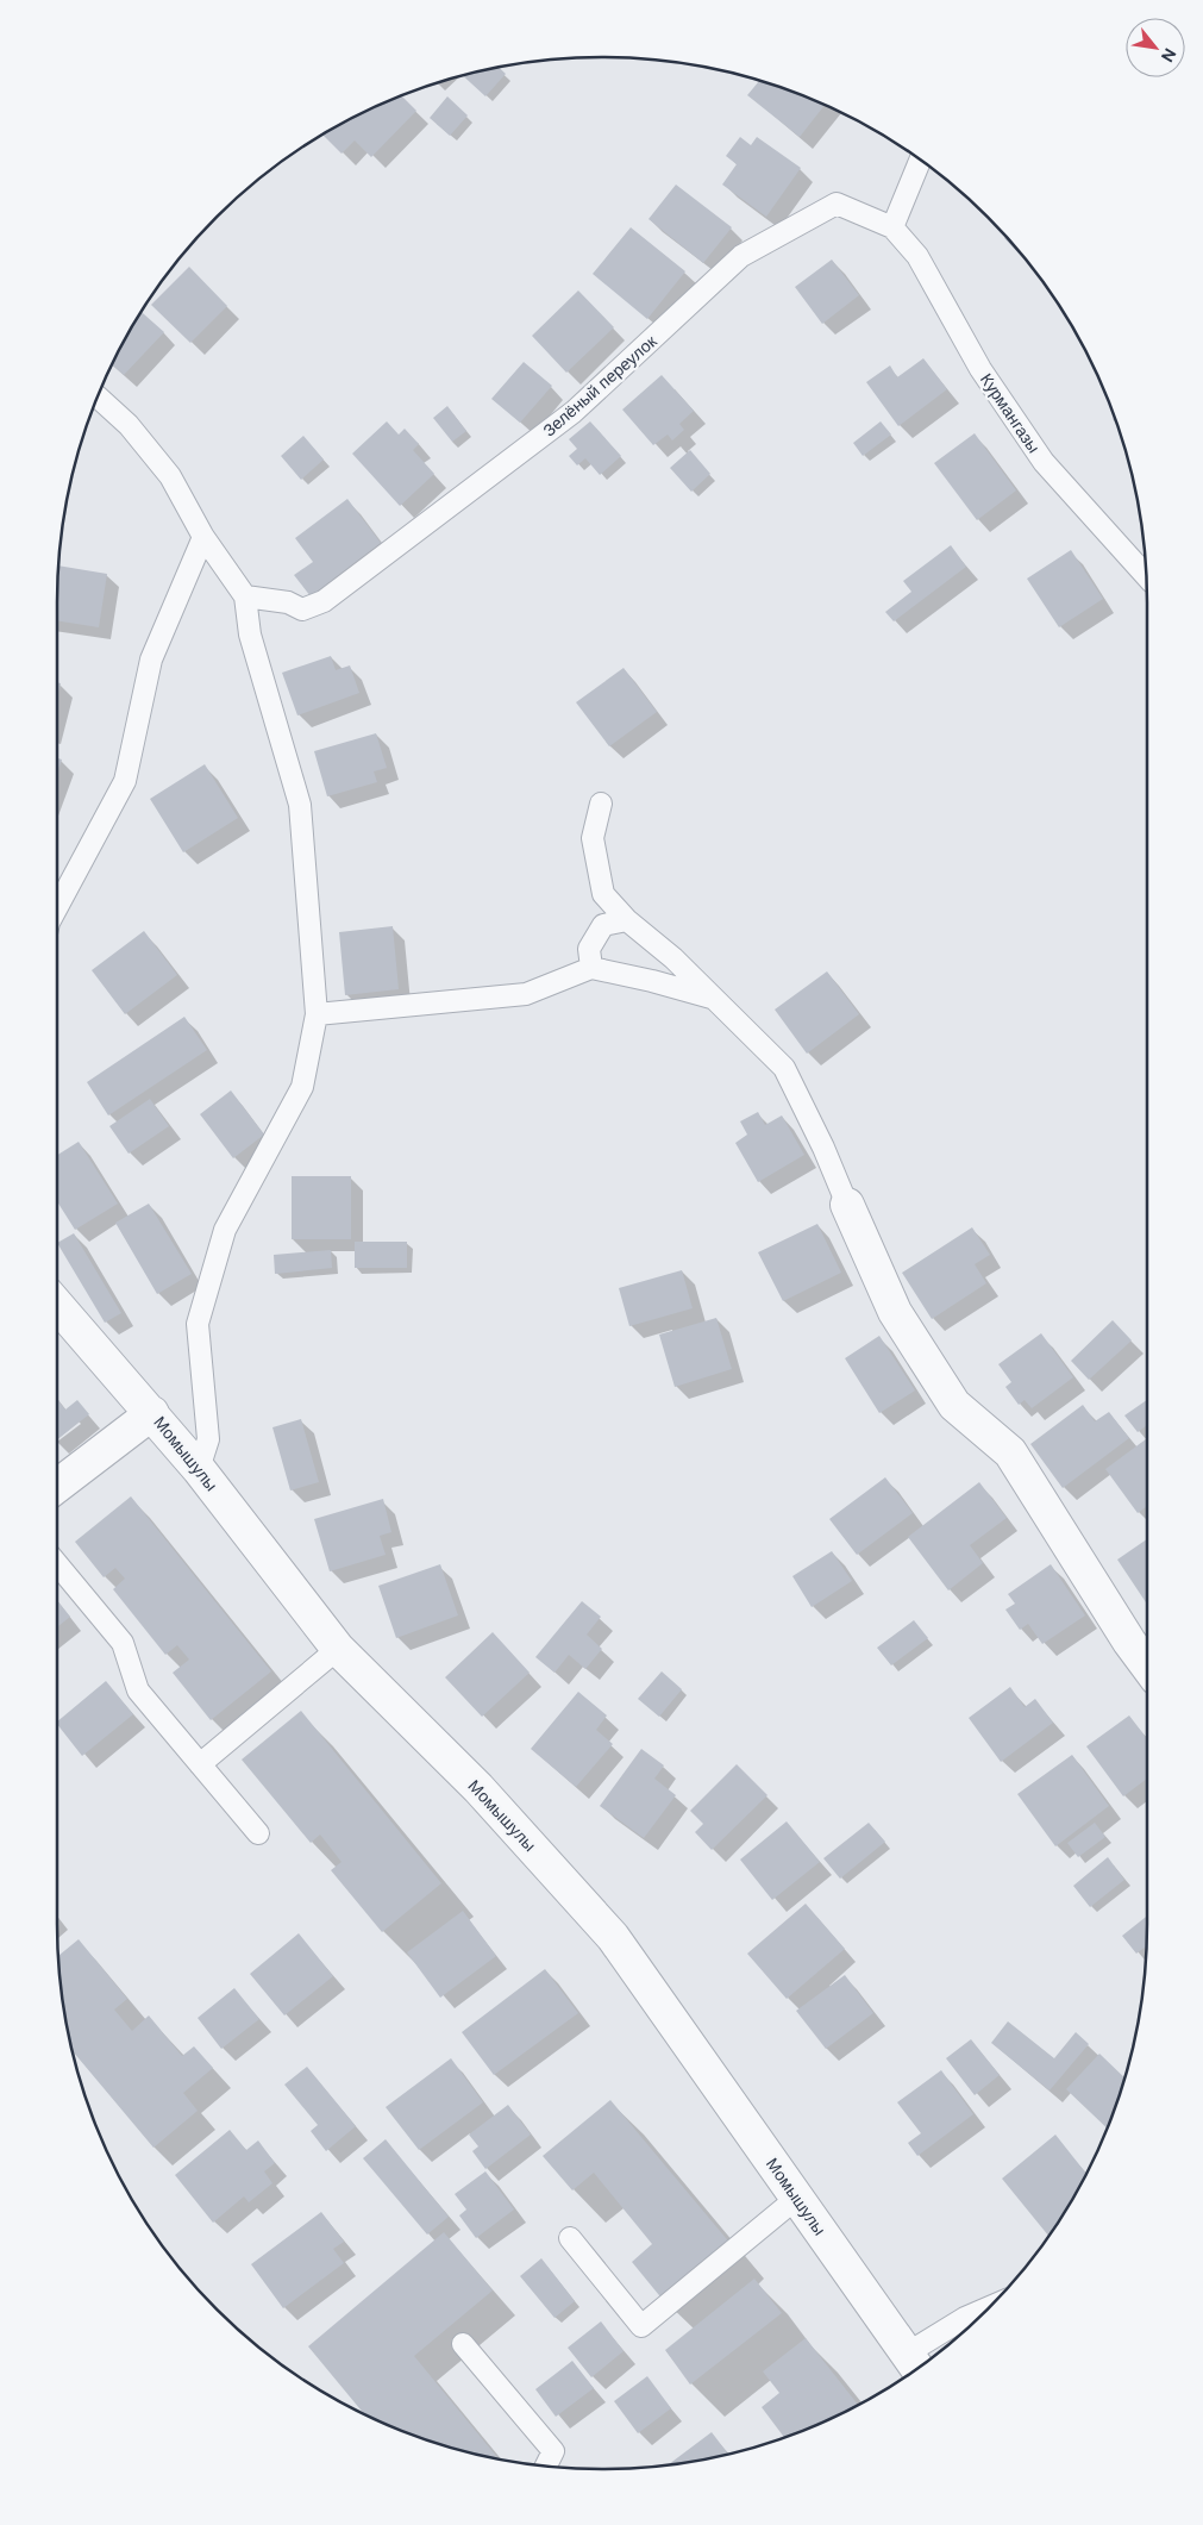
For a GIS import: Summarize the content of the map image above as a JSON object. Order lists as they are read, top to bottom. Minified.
{"streets":{"street":["Момышулы"],"lane":["Зелёный переулок","Курмангазы"]},"crossings":[["Зелёный переулок","Курмангазы"]],"north":"bottom right"}
